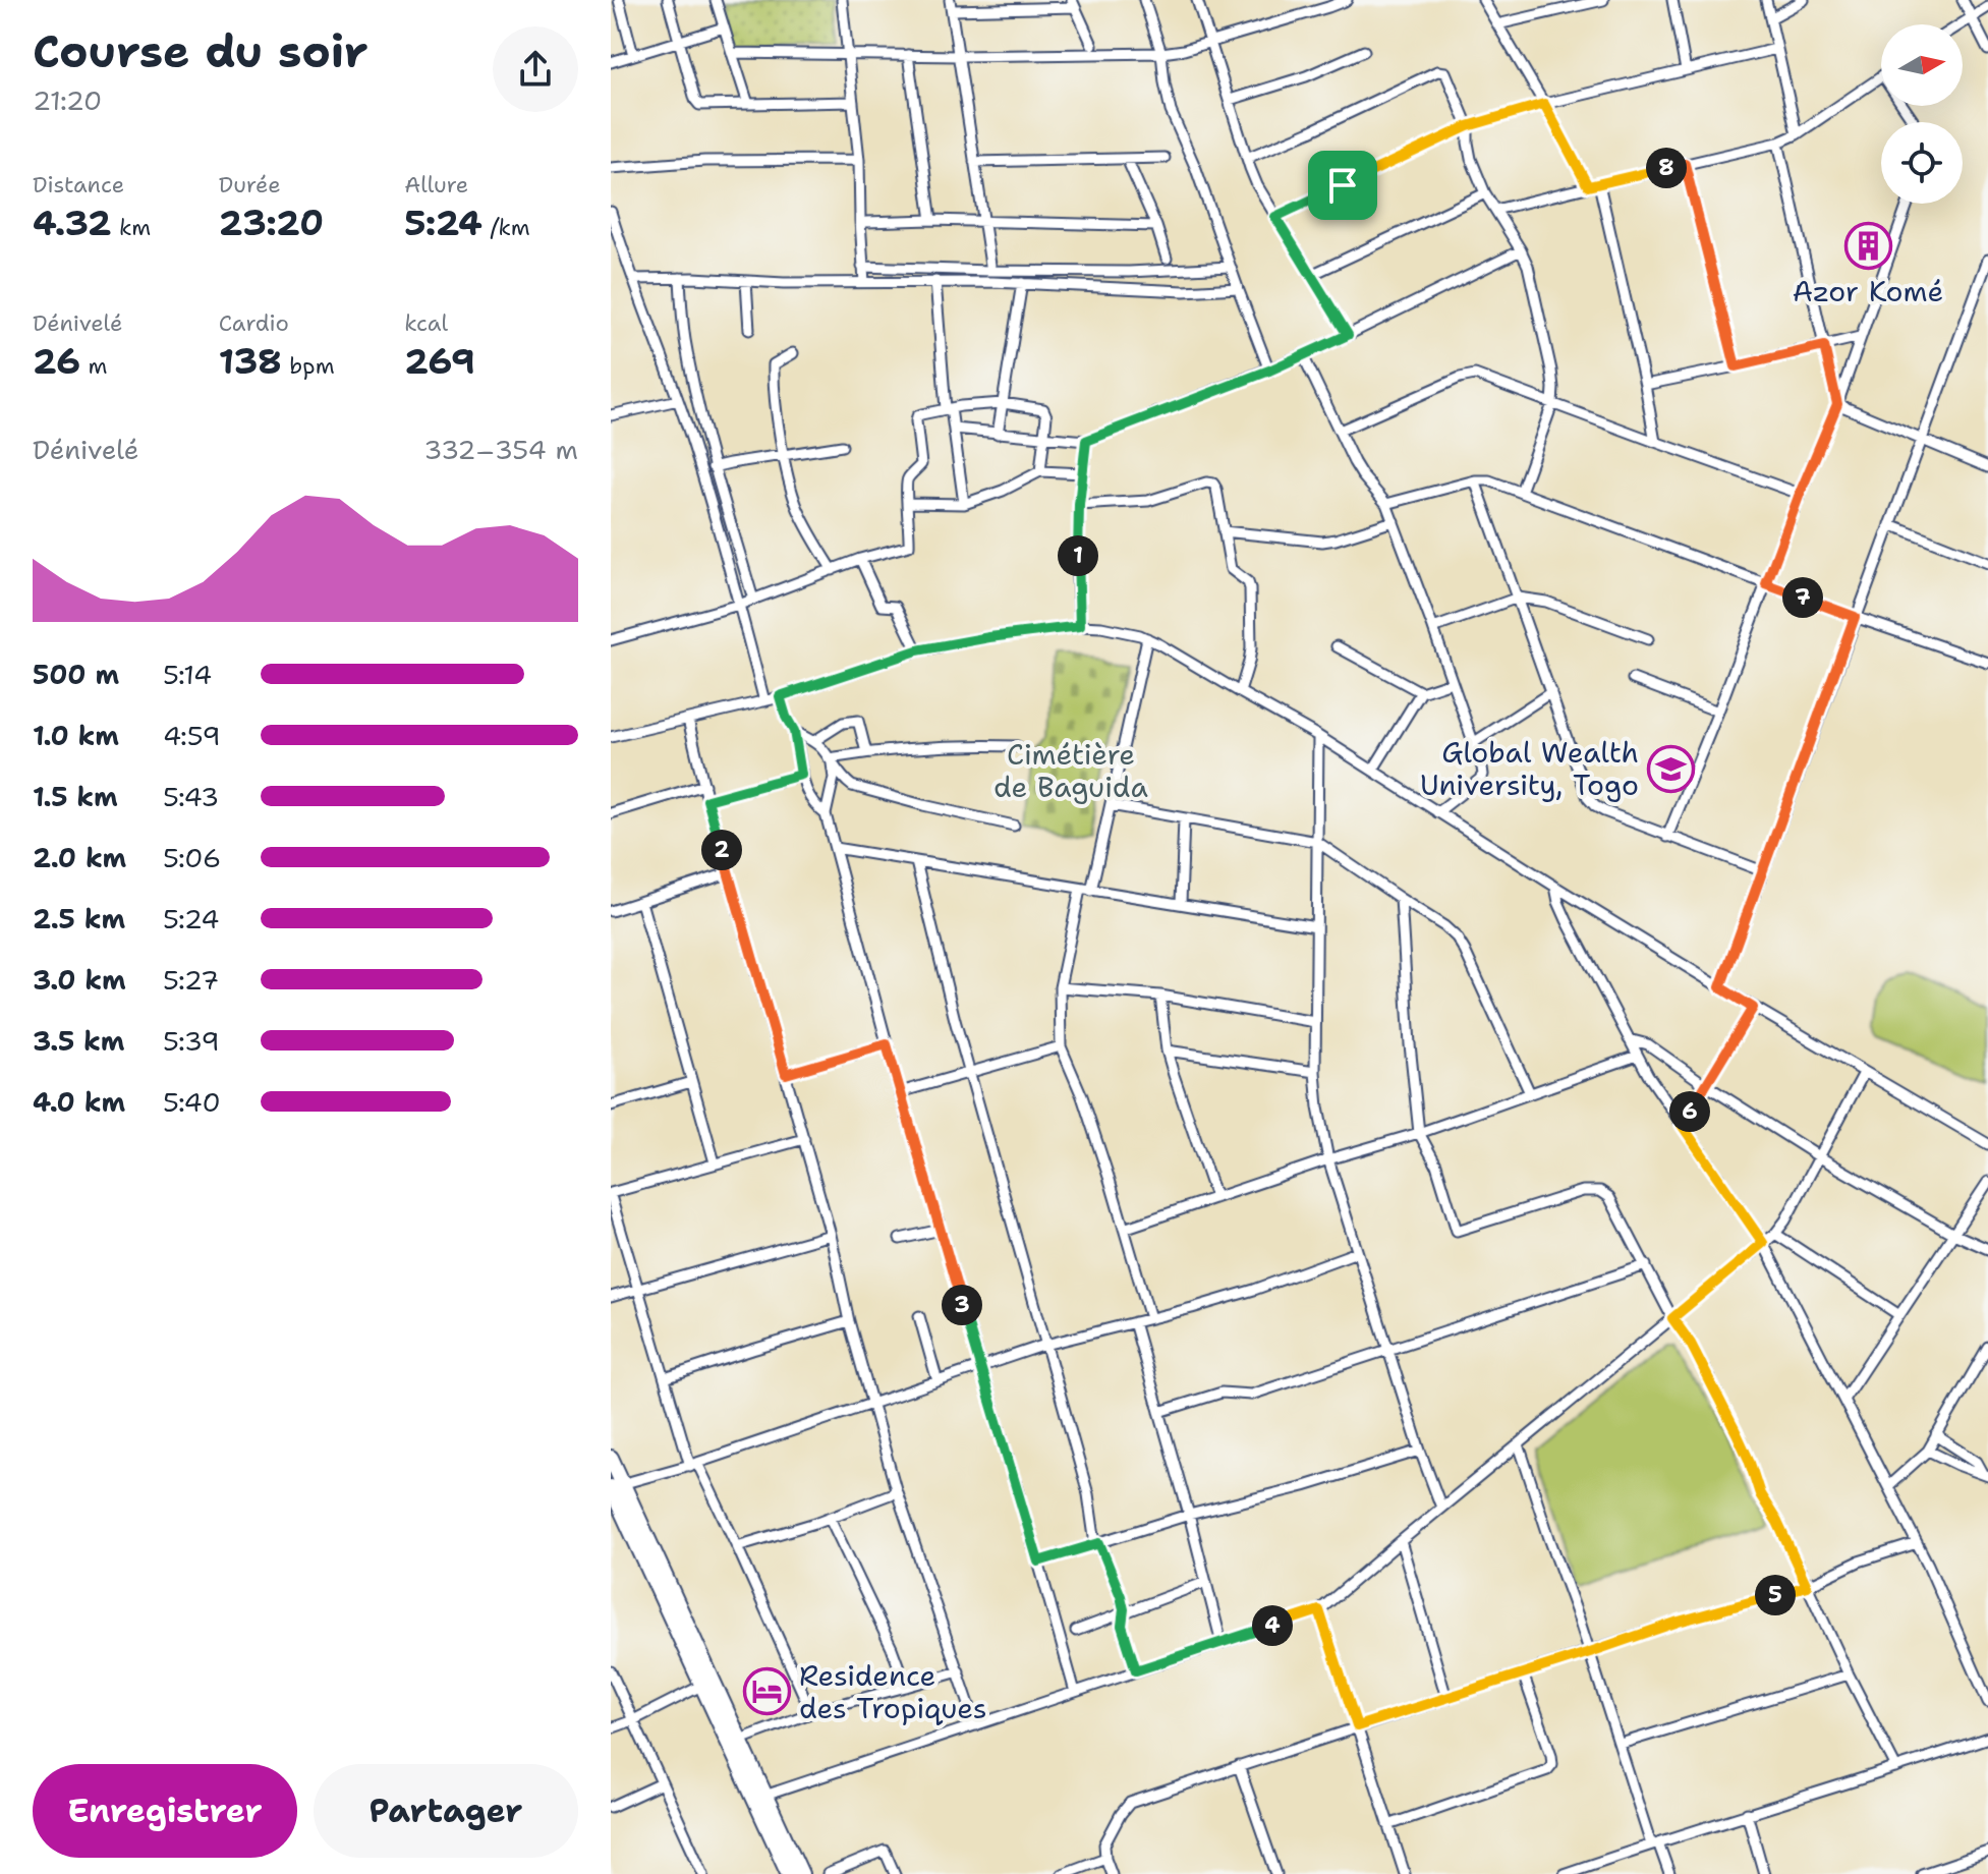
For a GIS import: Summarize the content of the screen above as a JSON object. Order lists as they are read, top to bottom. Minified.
{"parks":["Cimétière de Baguida"],"places":{"building":["Azor Komé"],"school or university":["Global Wealth University, Togo"],"hotel":["Residence des Tropiques"]},"north":"right","page":{"heading":["Course du soir","21:20"],"stats":[["Distance","4.32 km"],["Durée","23:20"],["Allure","5:24 /km"],["Dénivelé","26 m"],["Cardio","138 bpm"],["kcal","269"]],"pins":["8","1","7","2","6","3","5","4"],"chart":["Dénivelé","332–354 m"],"list":[{"name":"500 m","note":"5:14"},{"name":"1.0 km","note":"4:59"},{"name":"1.5 km","note":"5:43"},{"name":"2.0 km","note":"5:06"},{"name":"2.5 km","note":"5:24"},{"name":"3.0 km","note":"5:27"},{"name":"3.5 km","note":"5:39"},{"name":"4.0 km","note":"5:40"}],"buttons":["Enregistrer","Partager"]}}
